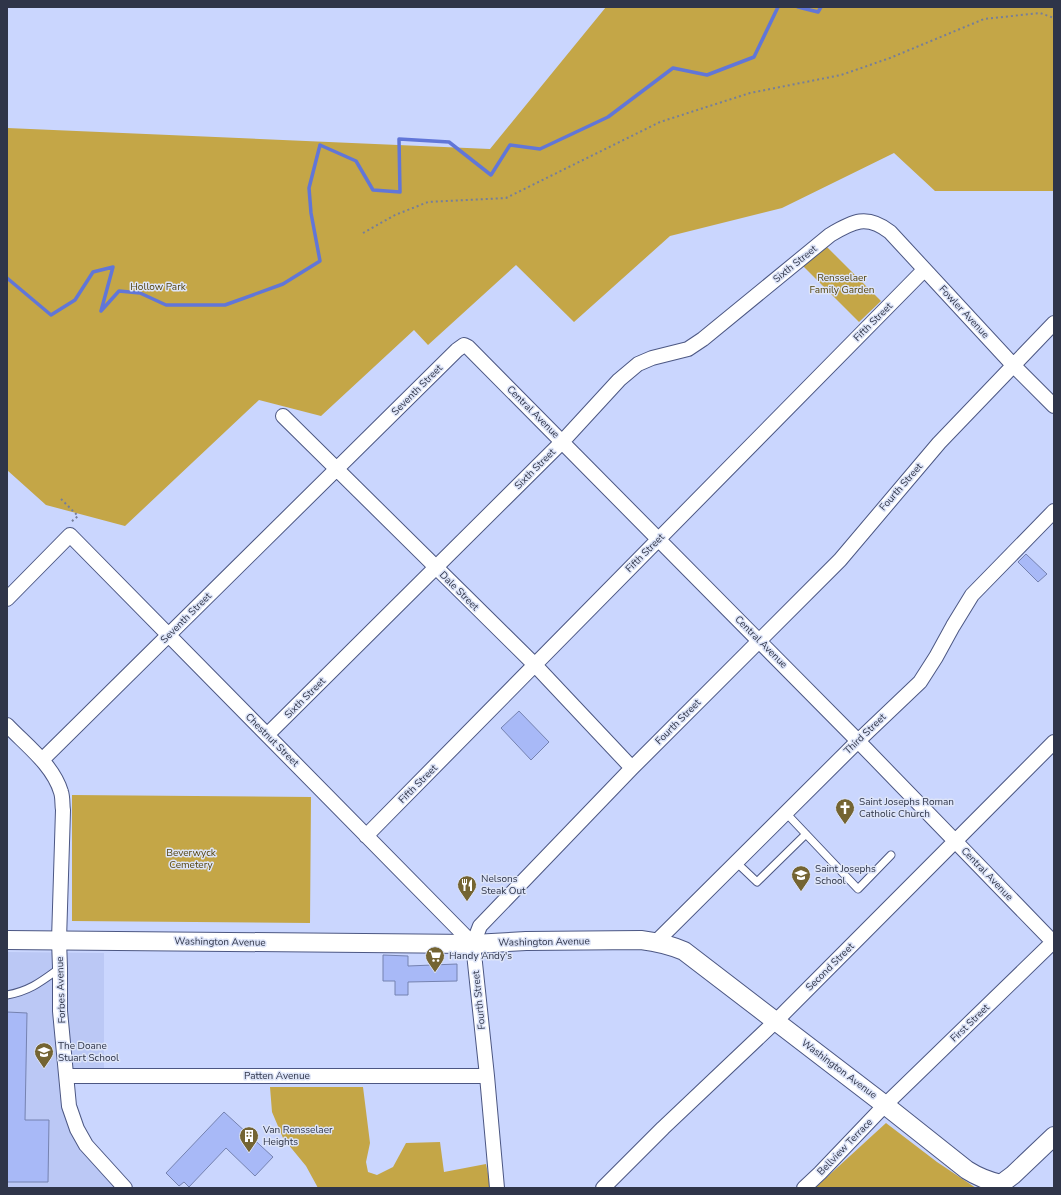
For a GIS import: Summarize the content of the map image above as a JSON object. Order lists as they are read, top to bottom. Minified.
{"streets":{"street":["Sixth Street","Fowler Avenue","Fifth Street","Seventh Street","Central Avenue","Fourth Street","Dale Street","Third Street","Chestnut Street","Washington Avenue","Second Street","Forbes Avenue","First Street","Patten Avenue","Bellview Terrace"]},"crossings":[["Sixth Street","Fowler Avenue"],["Sixth Street","Central Avenue"],["Sixth Street","Dale Street"],["Sixth Street","Chestnut Street"],["Fowler Avenue","Fifth Street"],["Fowler Avenue","Fourth Street"],["Fifth Street","Central Avenue"],["Fifth Street","Dale Street"],["Fifth Street","Chestnut Street"],["Seventh Street","Central Avenue"],["Seventh Street","Dale Street"],["Seventh Street","Chestnut Street"],["Central Avenue","Fourth Street"],["Central Avenue","Third Street"],["Central Avenue","Second Street"],["Central Avenue","First Street"],["Fourth Street","Dale Street"],["Fourth Street","Chestnut Street"],["Fourth Street","Washington Avenue"],["Fourth Street","Patten Avenue"],["Third Street","Washington Avenue"],["Chestnut Street","Washington Avenue"],["Washington Avenue","Second Street"],["Washington Avenue","Forbes Avenue"],["Washington Avenue","First Street"],["Washington Avenue","Bellview Terrace"],["Forbes Avenue","Patten Avenue"],["First Street","Bellview Terrace"]],"parks":["Rensselaer Family Garden","Hollow Park","Beverwyck Cemetery"],"places":{"church":["Saint Josephs Roman Catholic Church"],"school or university":["Saint Josephs School","The Doane Stuart School"],"restaurant":["Nelsons Steak Out"],"supermarket":["Handy Andy's"],"building":["Van Rensselaer Heights"]}}
